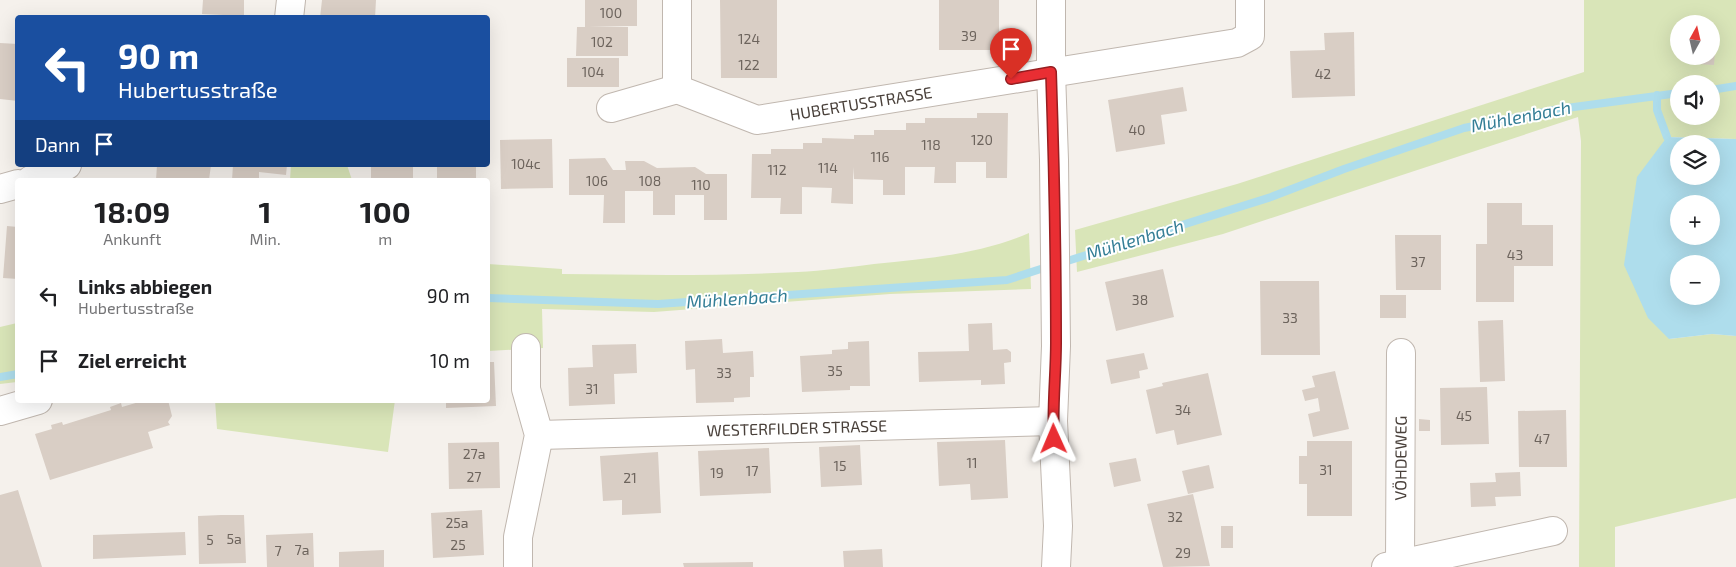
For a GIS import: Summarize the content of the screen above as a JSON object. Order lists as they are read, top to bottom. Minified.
{"streets":{"street":["HUBERTUSSTRASSE","WESTERFILDER STRASSE","VÖHDEWEG"]},"water":["Mühlenbach"],"house_numbers":["100","39","124","102","122","104","42","40","120","118","116","104c","114","112","106","108","110","43","37","38","33","35","33","31","34","45","47","27a","11","15","31","17","19","27","21","32","25a","5a","5","25","7a","7","29"],"north":"top","page":{"map_buttons":["+","−"],"turn":["90 m","Hubertusstraße"],"then":"Dann","eta":["18:09","Ankunft","1","Min.","100","m"],"list":[{"name":"Links abbiegen","note":"Hubertusstraße","value":"90 m"},{"name":"Ziel erreicht","value":"10 m"}]}}
